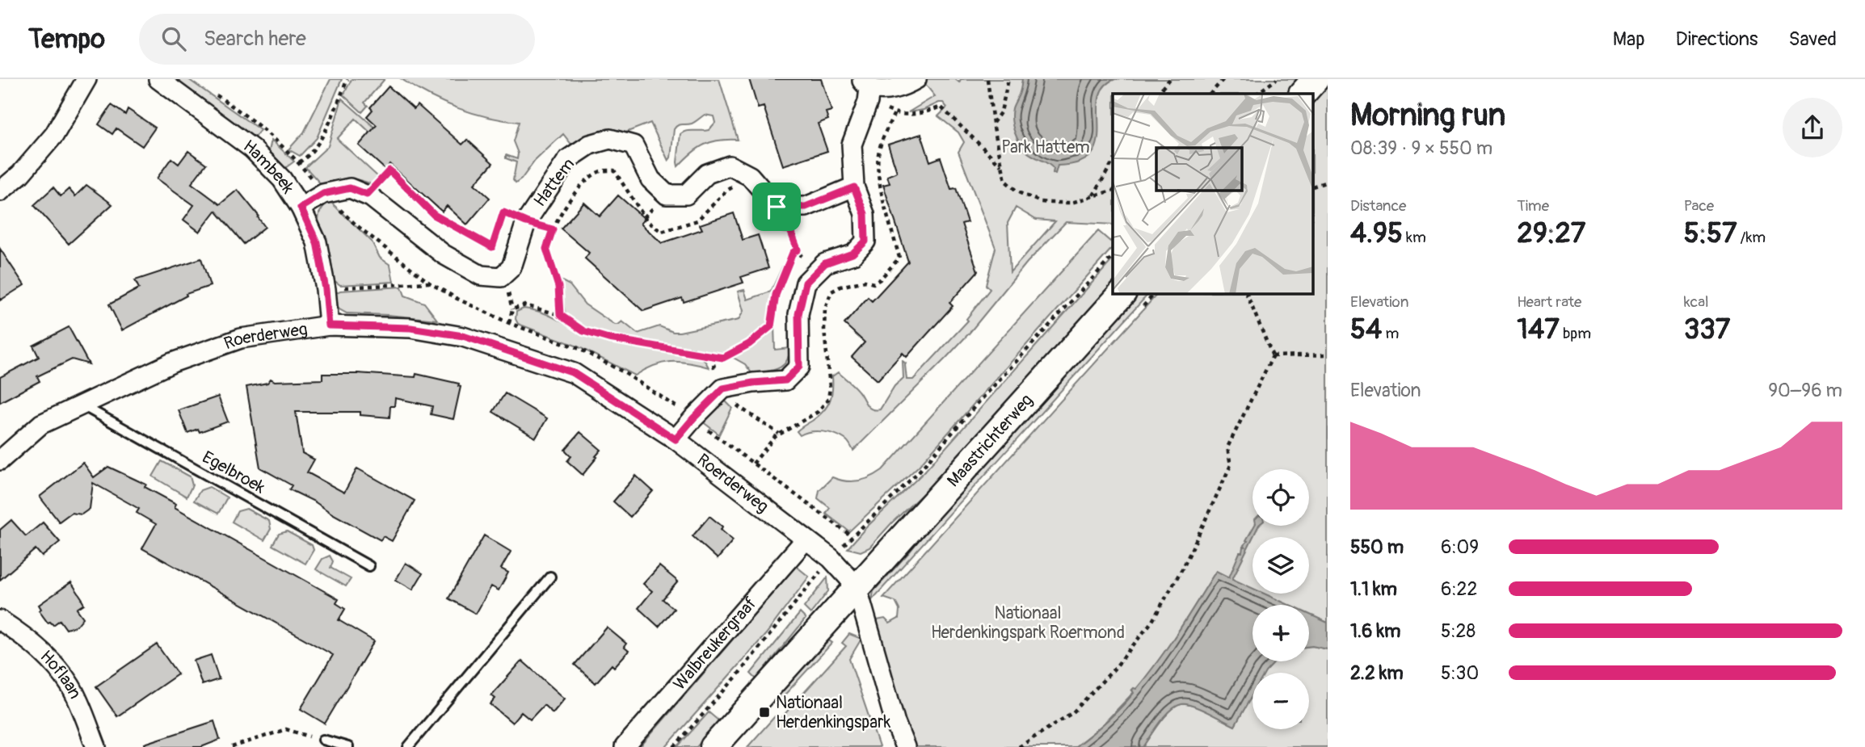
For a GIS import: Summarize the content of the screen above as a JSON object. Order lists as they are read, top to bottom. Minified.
{"streets":{"main road":["Maastrichterweg"],"street":["Hambeek","Hattem","Roerderweg","Walbreukergraaf","Hoflaan"],"lane":["Egelbroek"]},"crossings":[["Hambeek","Hattem"],["Hambeek","Roerderweg"],["Roerderweg","Maastrichterweg"],["Roerderweg","Egelbroek"],["Roerderweg","Walbreukergraaf"]],"parks":["Park Hattem","Nationaal Herdenkingspark Roermond"],"places":{"transit":["Nationaal Herdenkingspark"]},"page":{"header":"Tempo","search":"Search here","nav":["Map","Directions","Saved"],"heading":["Morning run","08:39 · 9 × 550 m"],"stats":[["Distance","4.95 km"],["Time","29:27"],["Pace","5:57 /km"],["Elevation","54 m"],["Heart rate","147 bpm"],["kcal","337"]],"chart":["Elevation","90–96 m"],"map_buttons":["+","−"],"list":[{"name":"550 m","note":"6:09"},{"name":"1.1 km","note":"6:22"},{"name":"1.6 km","note":"5:28"},{"name":"2.2 km","note":"5:30"}]}}
